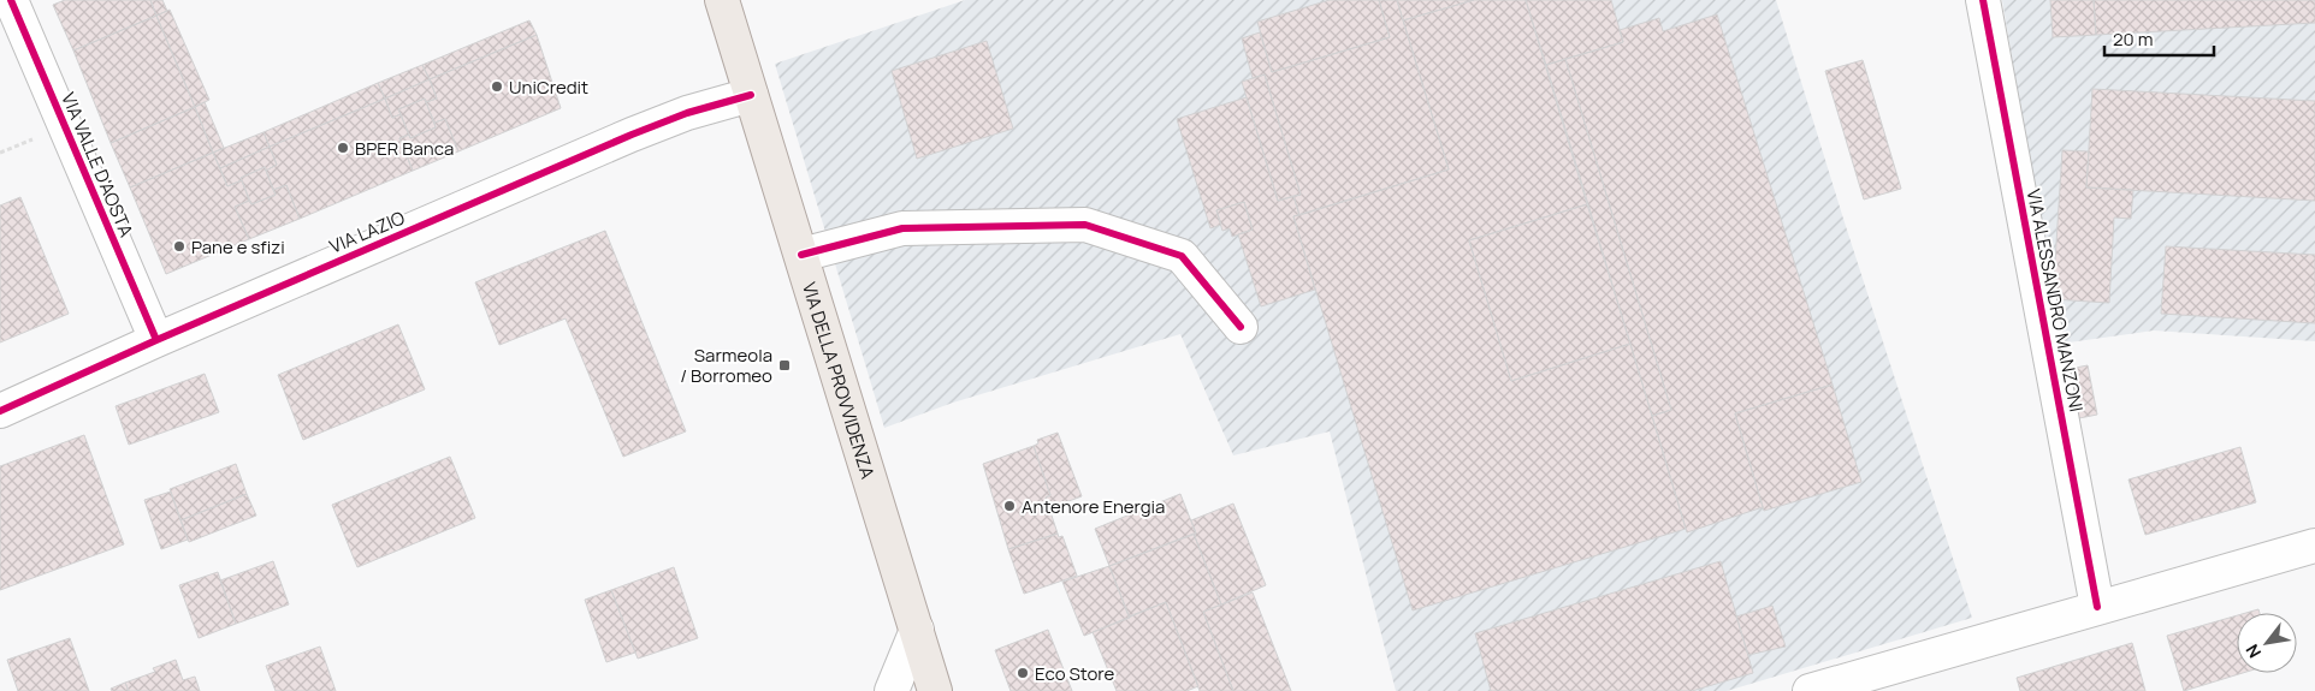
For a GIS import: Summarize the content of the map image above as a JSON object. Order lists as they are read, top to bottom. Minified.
{"streets":{"main road":["VIA DELLA PROVVIDENZA"],"street":["VIA VALLE D'AOSTA","VIA LAZIO","VIA ALESSANDRO MANZONI"]},"crossings":[["VIA VALLE D'AOSTA","VIA LAZIO"],["VIA LAZIO","VIA DELLA PROVVIDENZA"]],"places":{"other":["UniCredit","BPER Banca","Pane e sfizi","Antenore Energia","Eco Store"],"transit":["Sarmeola / Borromeo"]},"scale_bar":"20 m","north":"bottom left"}
